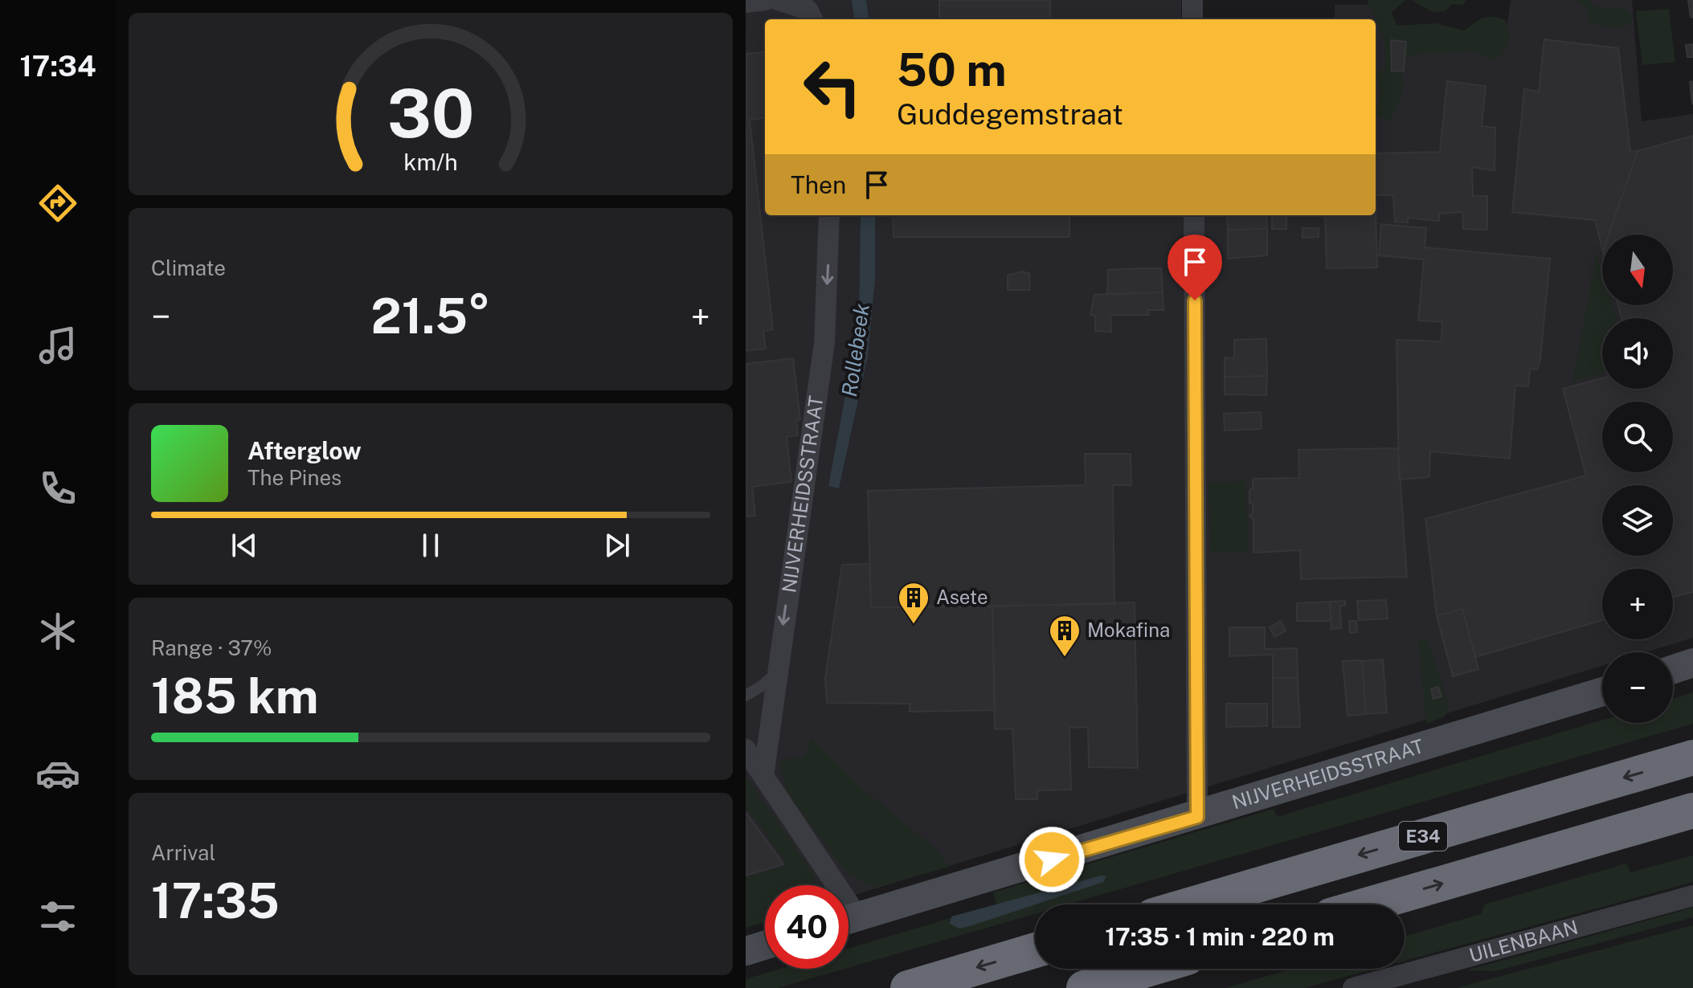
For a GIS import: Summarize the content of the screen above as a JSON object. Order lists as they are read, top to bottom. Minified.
{"streets":{"highway":["E34"],"street":["NIJVERHEIDSSTRAAT","UILENBAAN"]},"water":["Rollebeek"],"places":{"building":["Asete","Mokafina"]},"north":"bottom","page":{"tabs":"17:34","turn":["50 m","Guddegemstraat"],"then":"Then","tile":["Climate",["Range · 37%","185 km"],["Arrival","17:35"]],"map_buttons":["+","−"],"heat":["−","21.5°","+"],"song":["Afterglow","The Pines"],"limit":"40","trip":"17:35 · 1 min · 220 m","gauge":["30","km/h"]}}
